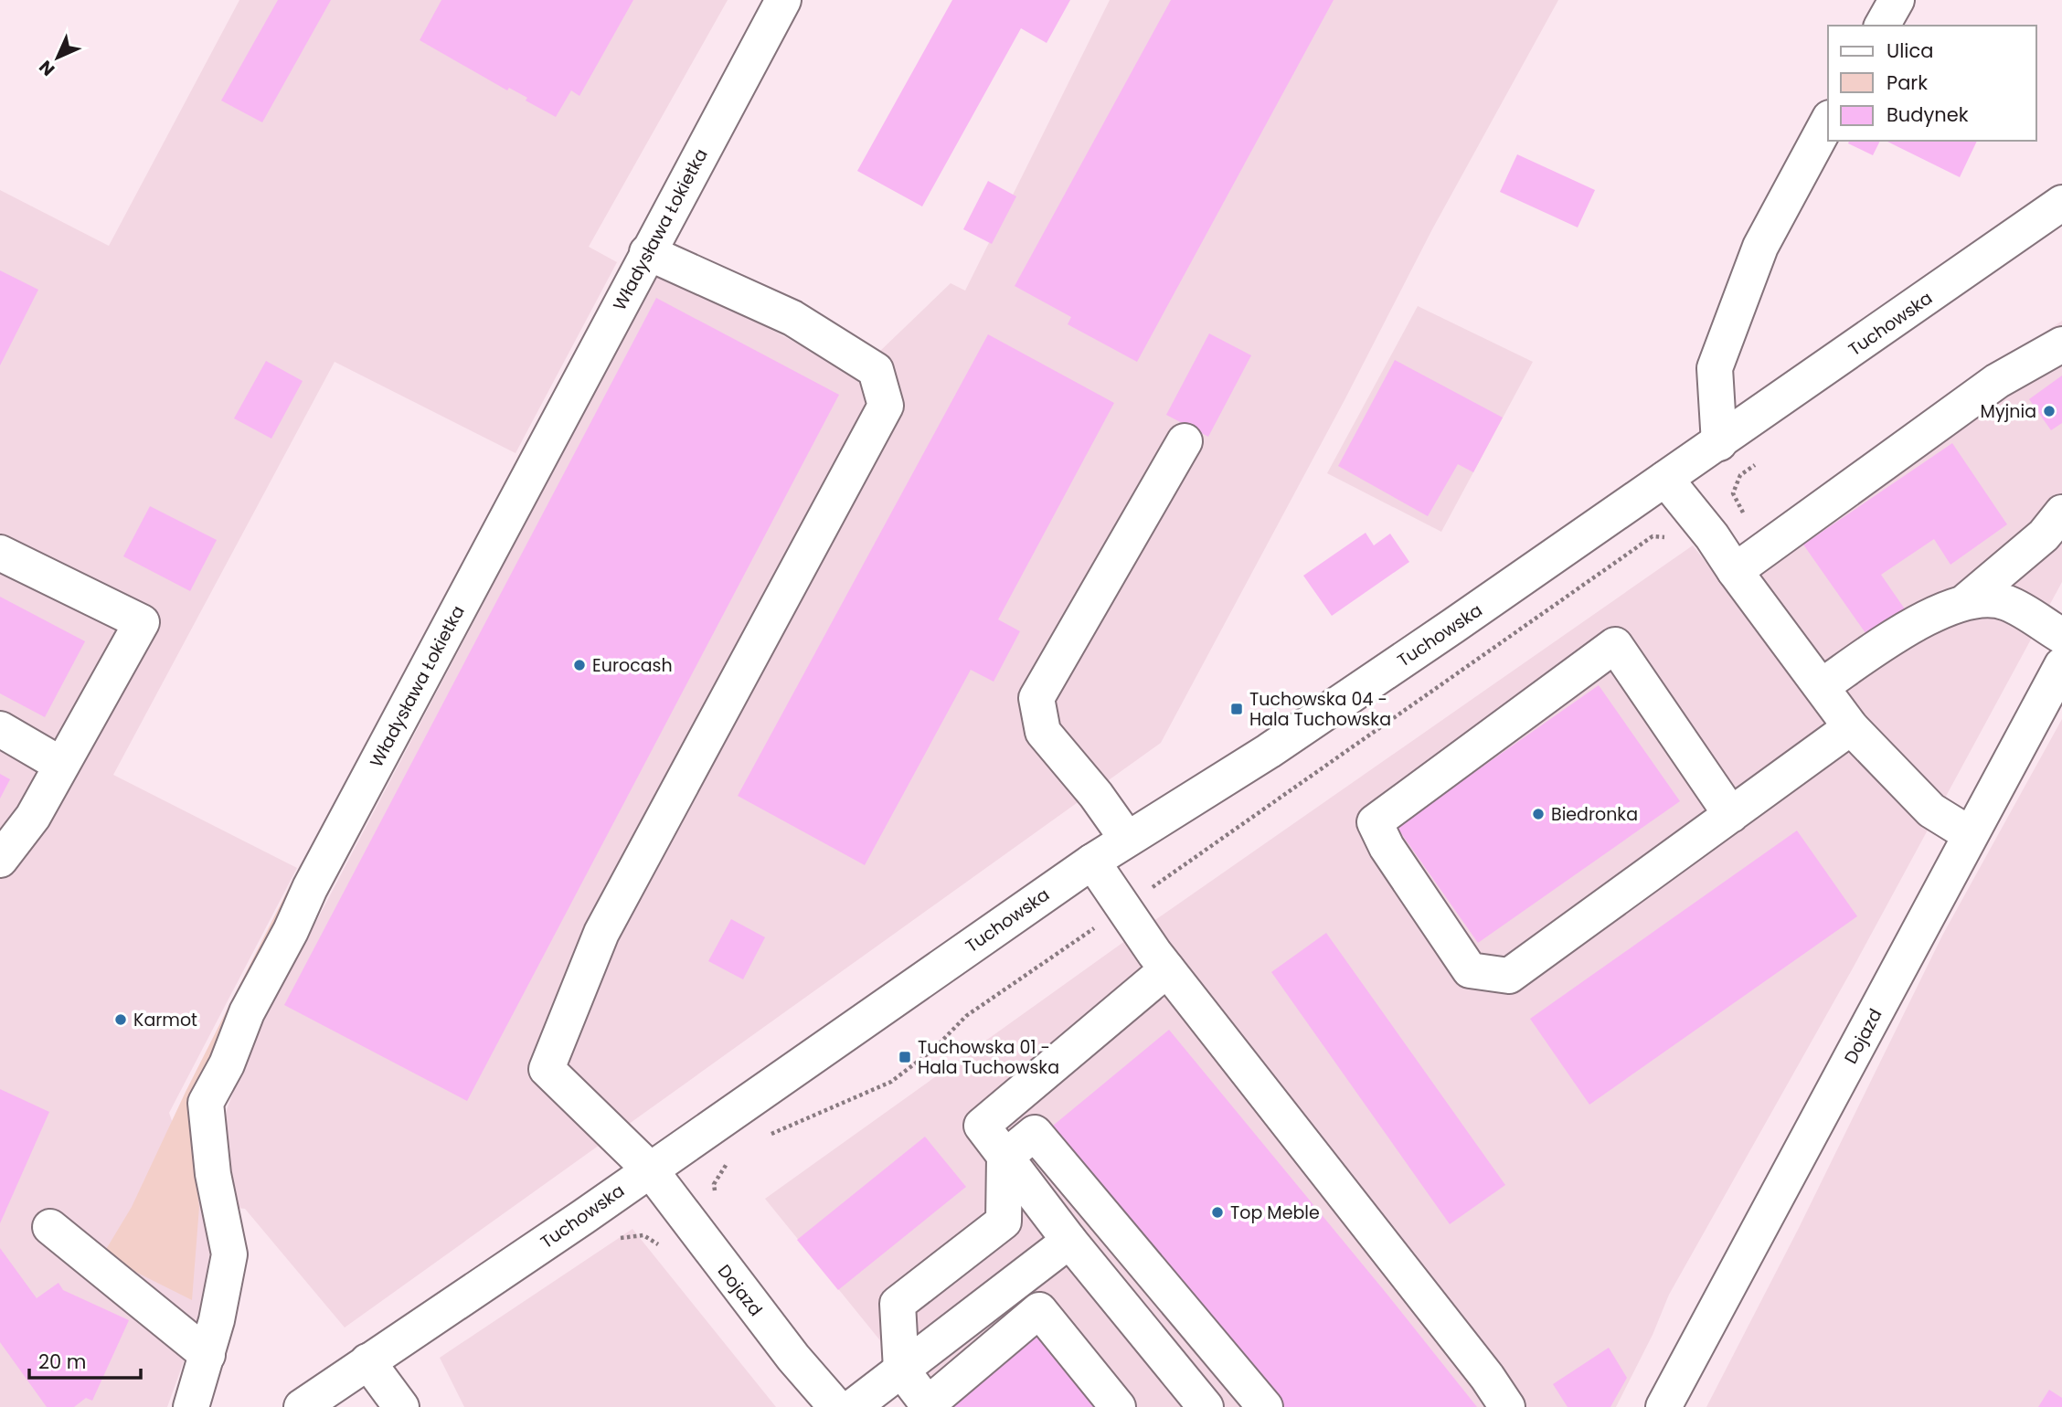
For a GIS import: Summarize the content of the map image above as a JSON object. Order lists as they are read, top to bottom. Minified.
{"streets":{"street":["Władysława Łokietka","Tuchowska","Dojazd"]},"crossings":[["Władysława Łokietka","Dojazd"],["Tuchowska","Dojazd"]],"places":{"other":["Myjnia","Eurocash","Biedronka","Karmot","Top Meble"],"transit":["Tuchowska 04 - Hala Tuchowska","Tuchowska 01 - Hala Tuchowska"]},"legend":["Ulica","Park","Budynek"],"scale_bar":"20 m","north":"bottom left"}
